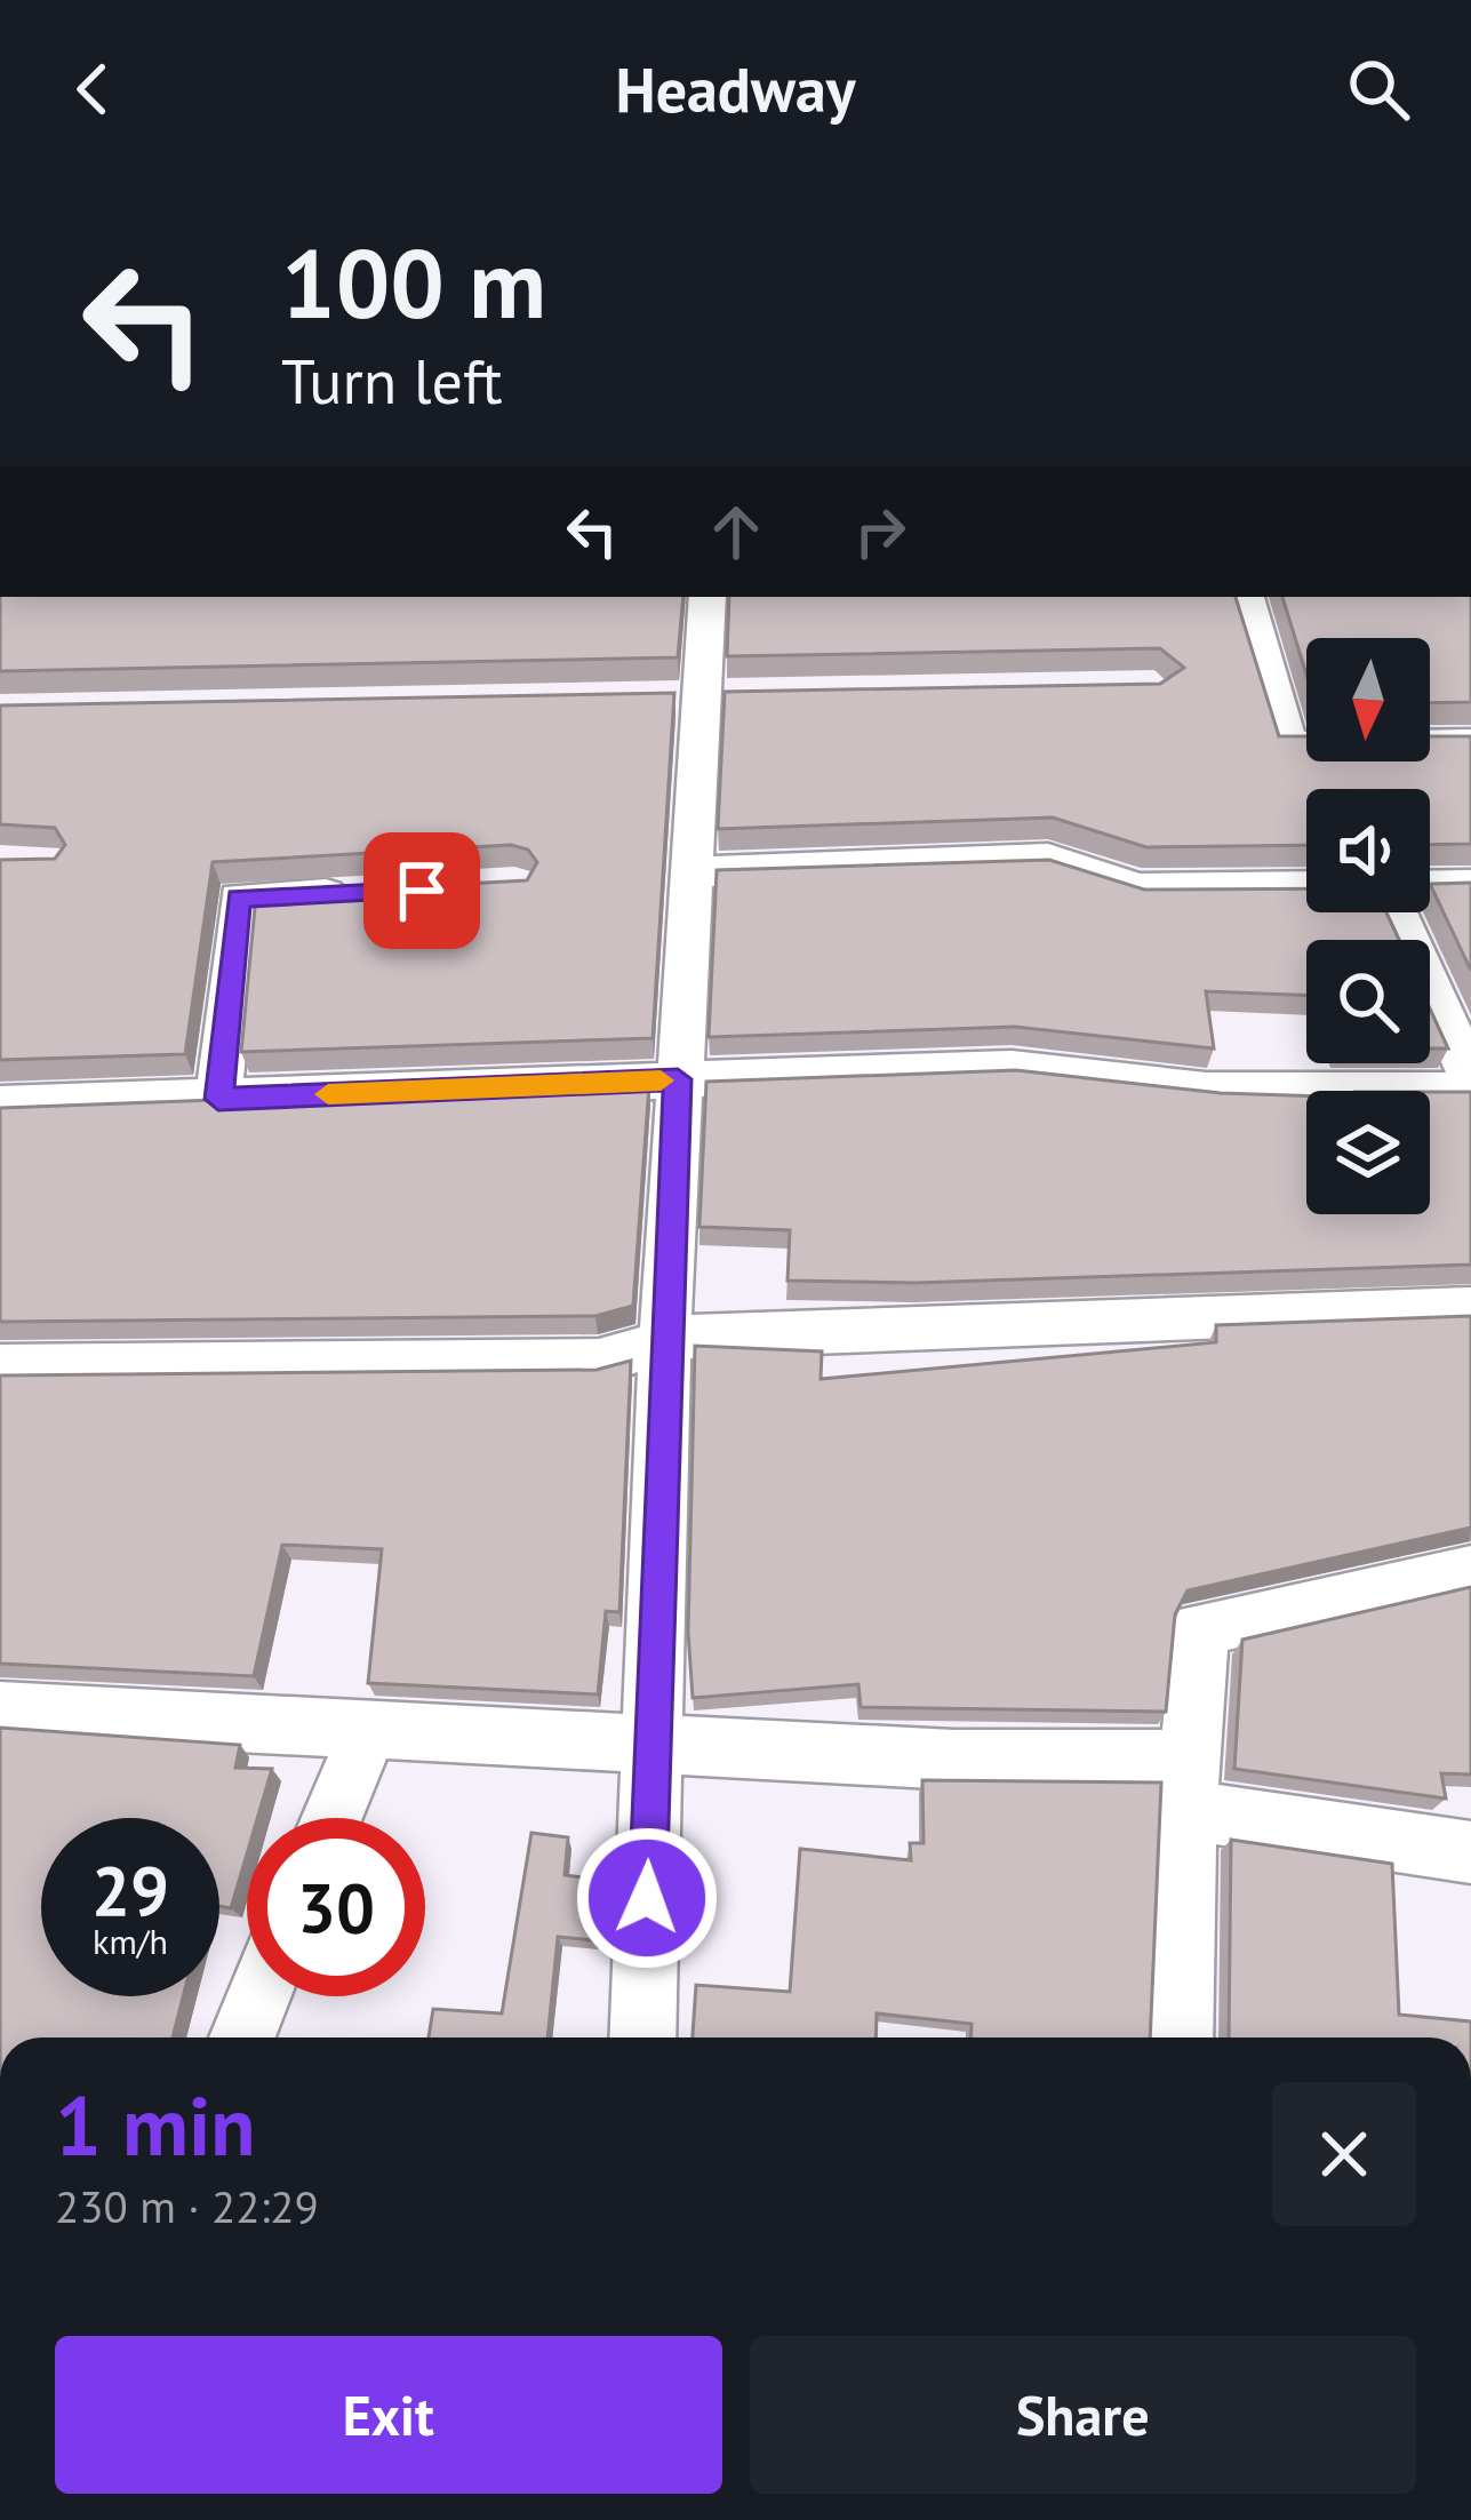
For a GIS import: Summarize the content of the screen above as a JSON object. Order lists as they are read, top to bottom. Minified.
{"north":"bottom","page":{"header":"Headway","turn":["100 m","Turn left"],"speed":"29 km/h","limit":"30","heading":["1 min","230 m · 22:29"],"buttons":["Exit","Share"]}}
